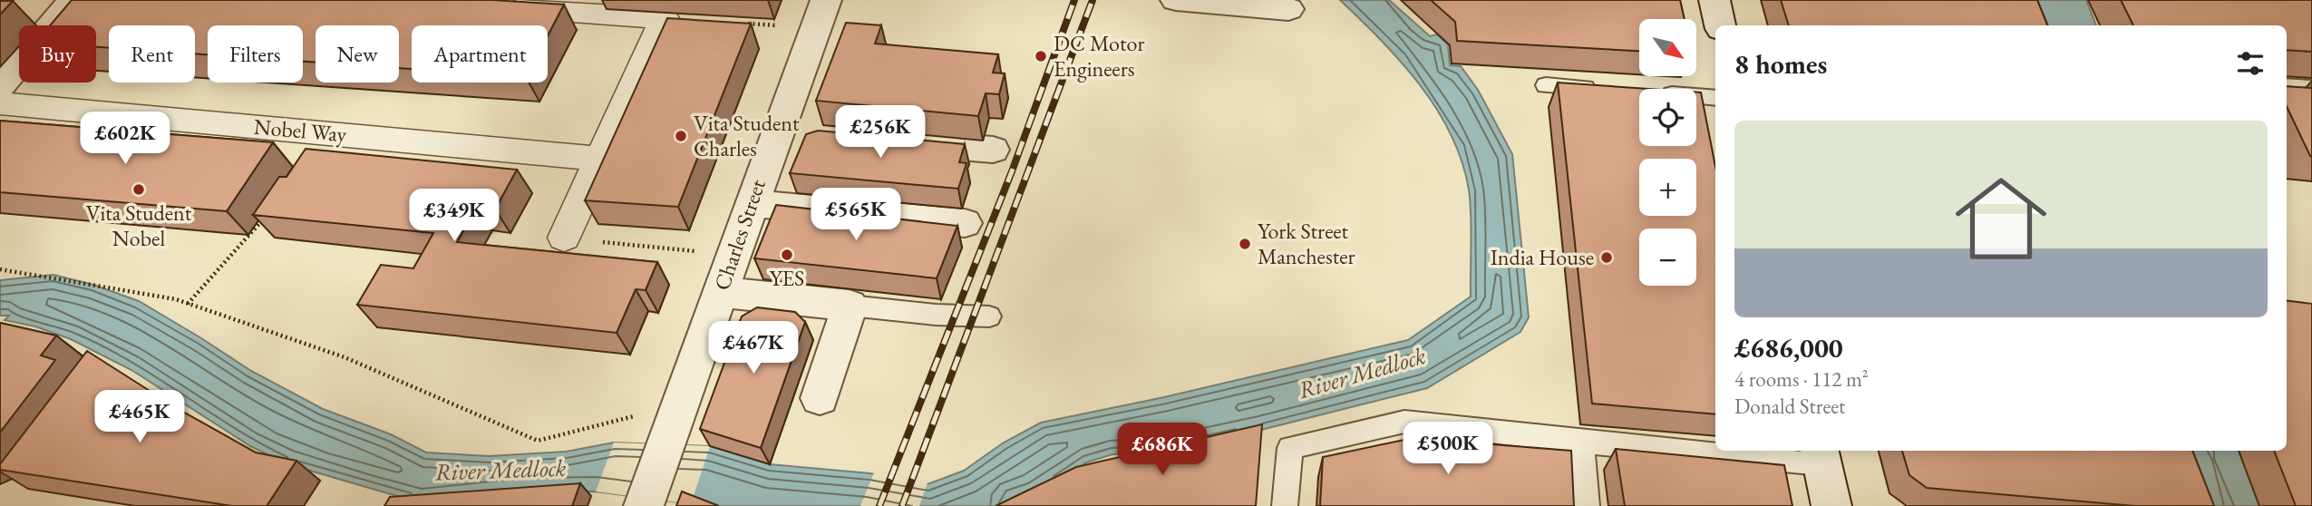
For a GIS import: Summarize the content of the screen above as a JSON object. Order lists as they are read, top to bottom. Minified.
{"streets":{"street":["Nobel Way","Charles Street"]},"water":["River Medlock"],"places":["DC Motor Engineers","Vita Student Charles","Vita Student Nobel","York Street Manchester","YES","India House"],"north":"bottom right","page":{"map_buttons":["+","−"],"chip":["Buy","Rent","Filters","New","Apartment"],"heading":"8 homes","list":[{"name":"£686,000","note":"4 rooms · 112 m² · Donald Street"}],"price":["£256K","£602K","£565K","£349K","£467K","£465K","£500K","£686K"]}}
